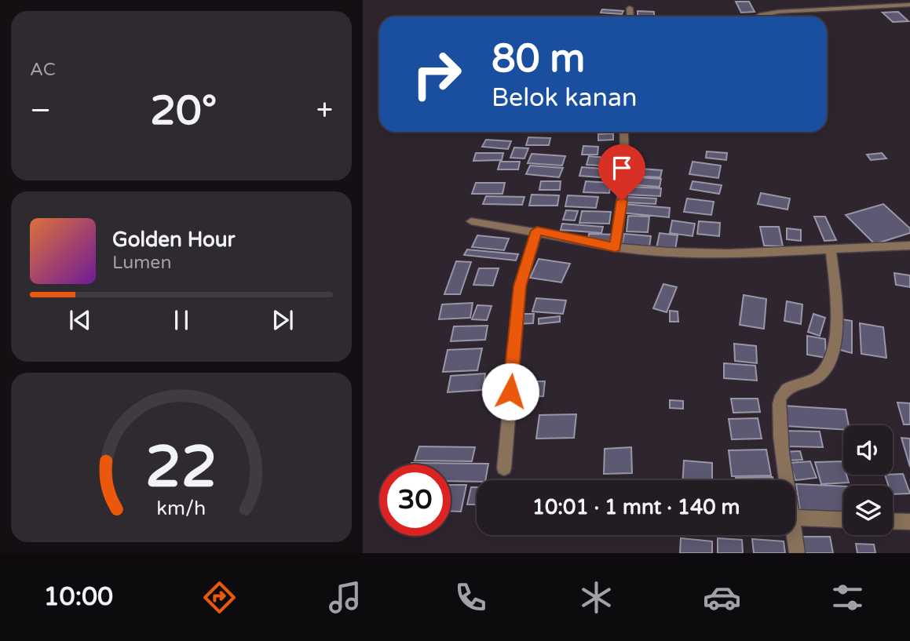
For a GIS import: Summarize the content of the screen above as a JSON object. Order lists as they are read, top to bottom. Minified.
{"page":{"tile":"AC","turn":["80 m","Belok kanan"],"heat":["−","20°","+"],"song":["Golden Hour","Lumen"],"limit":"30","trip":"10:01 · 1 mnt · 140 m","tabs":"10:00","gauge":["22","km/h"]}}
